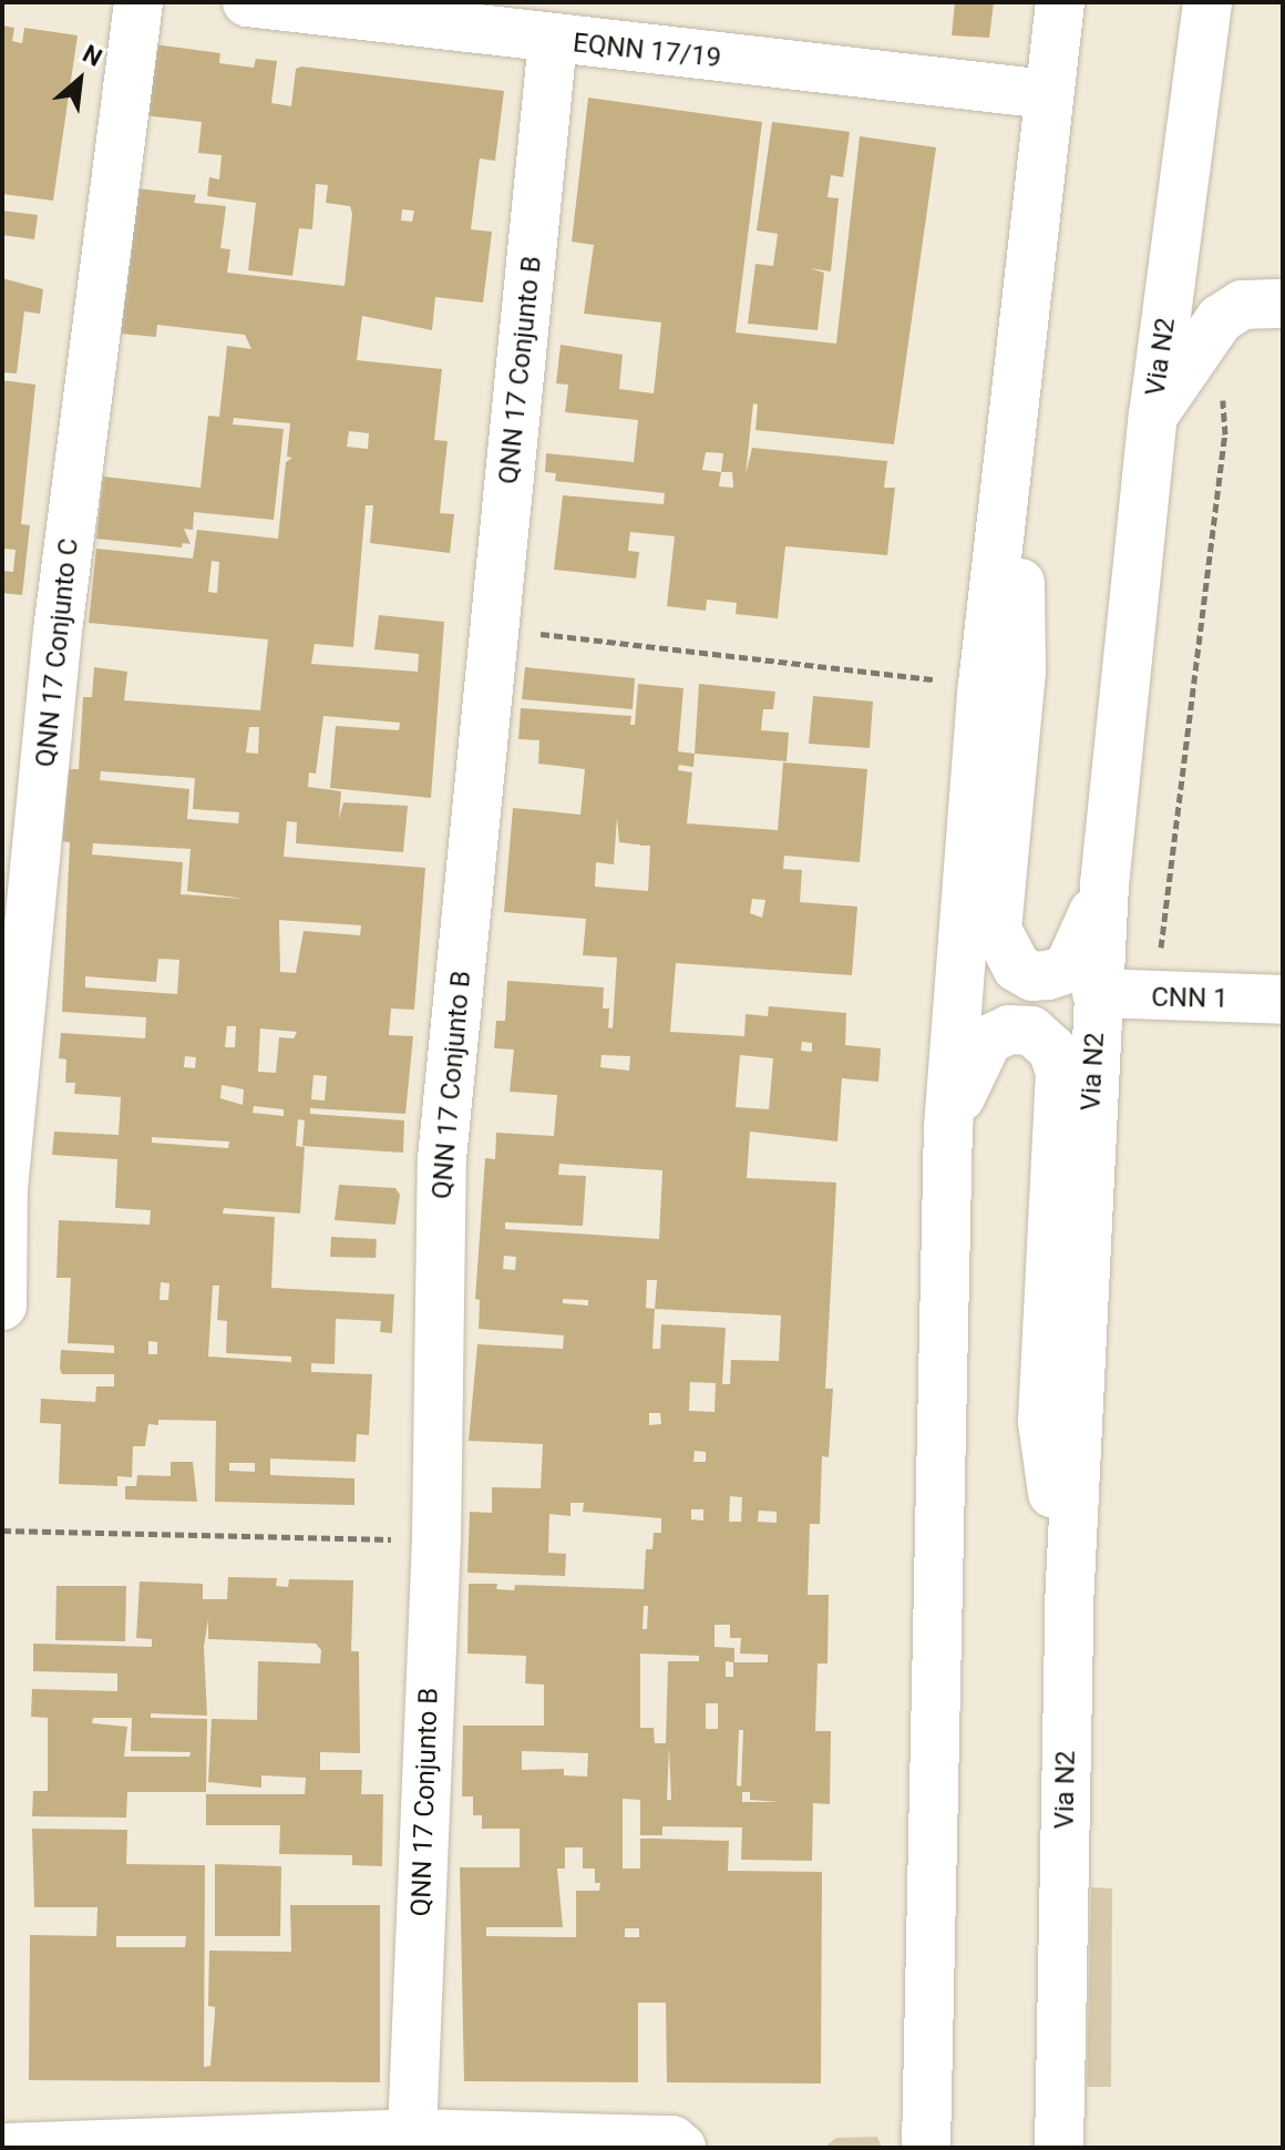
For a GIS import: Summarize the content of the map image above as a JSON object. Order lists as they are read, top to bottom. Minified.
{"streets":{"main road":["EQNN 17/19","Via N2","QNN 17 Conjunto B","QNN 17 Conjunto C","CNN 1"]},"crossings":[["EQNN 17/19","QNN 17 Conjunto B"],["Via N2","CNN 1"]],"north":"top right"}
